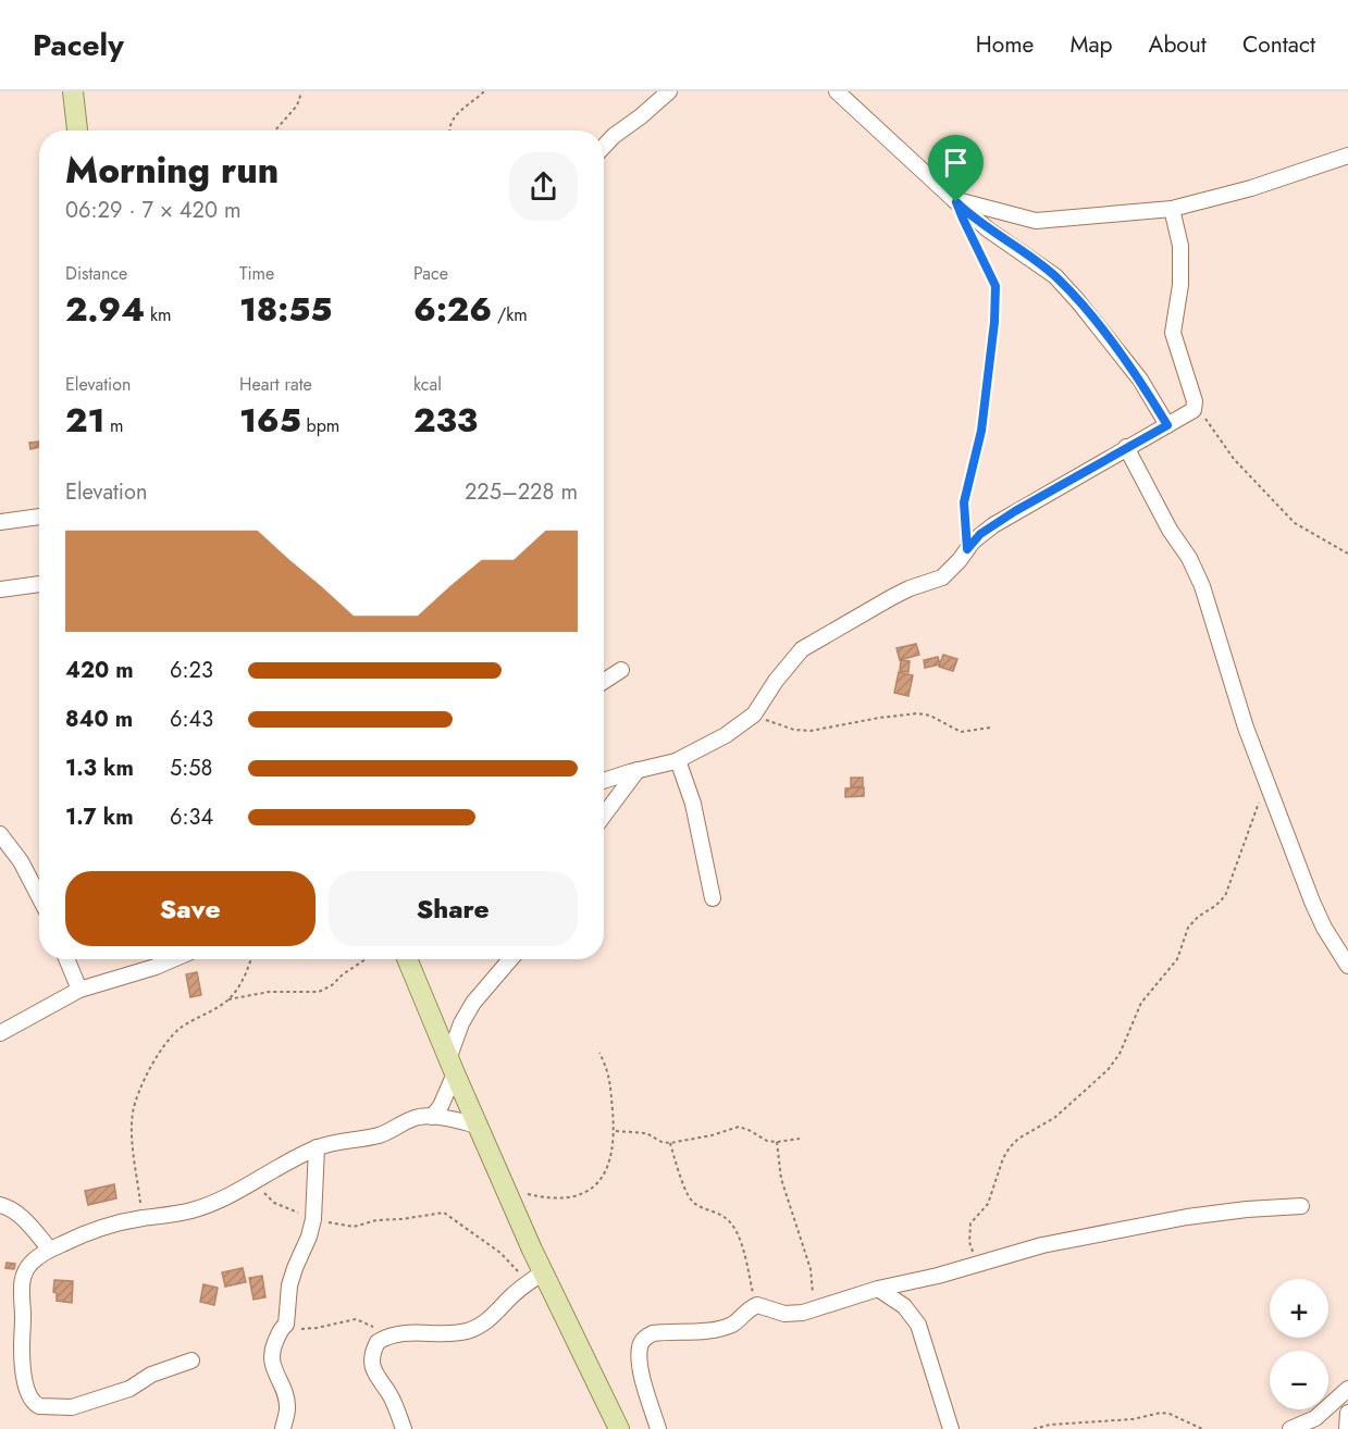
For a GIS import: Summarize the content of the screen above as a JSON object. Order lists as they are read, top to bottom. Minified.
{"page":{"header":"Pacely","nav":["Home","Map","About","Contact"],"heading":["Morning run","06:29 · 7 × 420 m"],"stats":[["Distance","2.94 km"],["Time","18:55"],["Pace","6:26 /km"],["Elevation","21 m"],["Heart rate","165 bpm"],["kcal","233"]],"chart":["Elevation","225–228 m"],"list":[{"name":"420 m","note":"6:23"},{"name":"840 m","note":"6:43"},{"name":"1.3 km","note":"5:58"},{"name":"1.7 km","note":"6:34"}],"buttons":["Save","Share"],"map_buttons":["+","−"]}}
